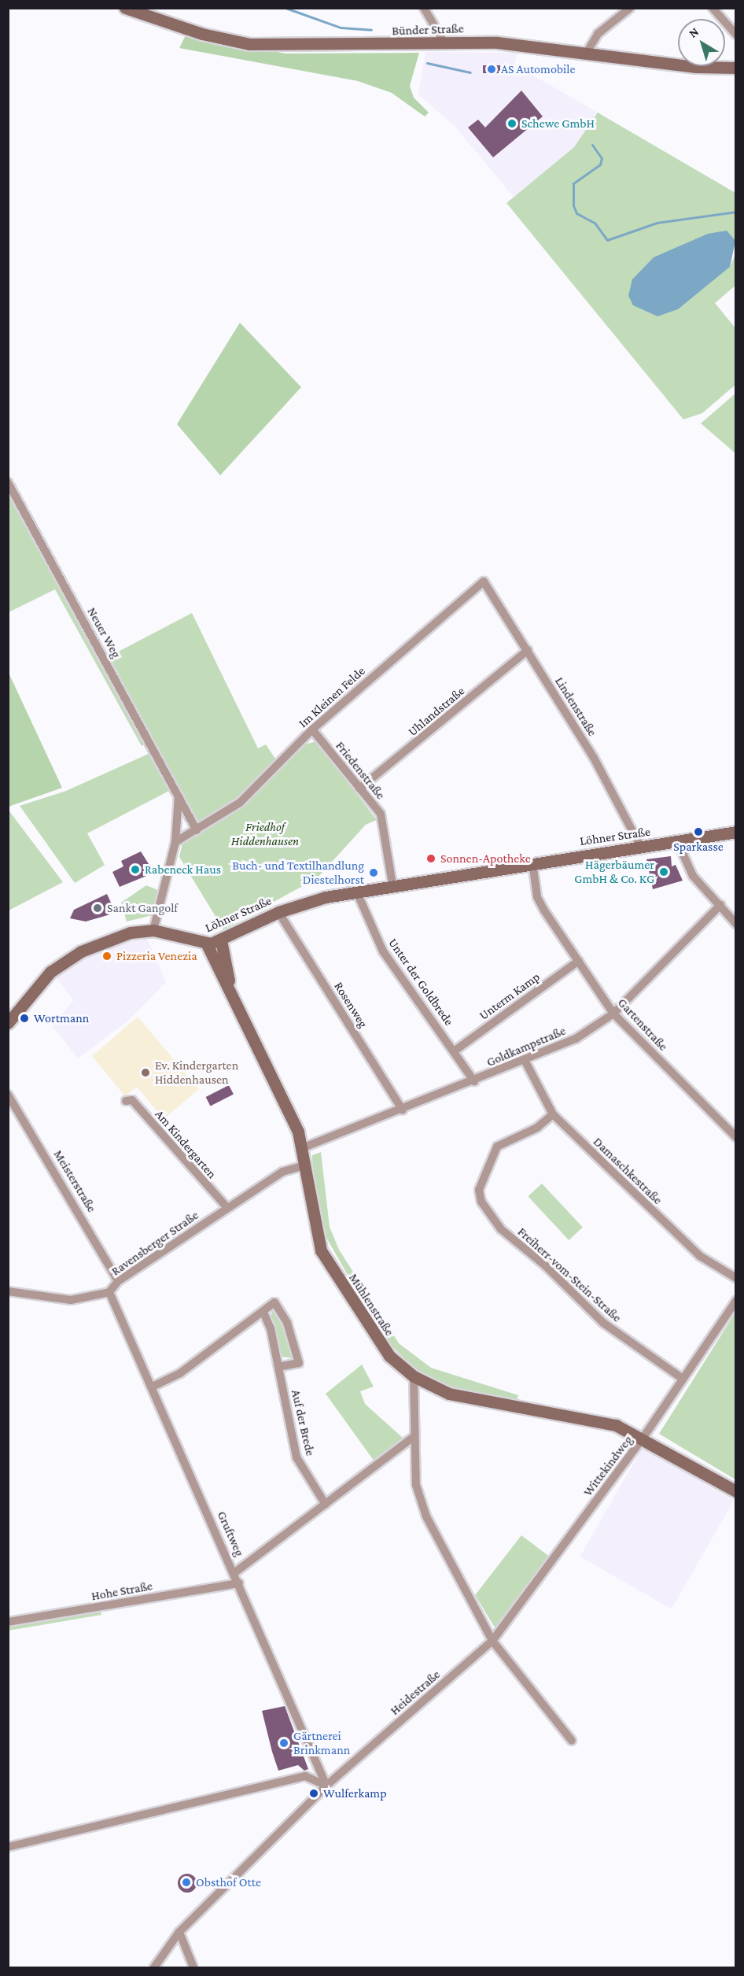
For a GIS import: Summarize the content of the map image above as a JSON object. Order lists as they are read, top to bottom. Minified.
{"streets":{"main road":["Bünder Straße","Löhner Straße","Mühlenstraße"],"street":["Neuer Weg","Im Kleinen Felde","Lindenstraße","Uhlandstraße","Friedenstraße","Unter der Goldbrede","Unterm Kamp","Rosenweg","Gartenstraße","Goldkampstraße","Am Kindergarten","Damaschkestraße","Meisterstraße","Ravensberger Straße","Freiherr-vom-Stein-Straße","Auf der Brede","Wittekindweg","Gruftweg","Hohe Straße","Heidestraße"]},"crossings":[["Neuer Weg","Im Kleinen Felde"],["Im Kleinen Felde","Lindenstraße"],["Im Kleinen Felde","Friedenstraße"],["Lindenstraße","Uhlandstraße"],["Lindenstraße","Löhner Straße"],["Uhlandstraße","Friedenstraße"],["Friedenstraße","Löhner Straße"],["Löhner Straße","Unter der Goldbrede"],["Löhner Straße","Rosenweg"],["Löhner Straße","Gartenstraße"],["Löhner Straße","Mühlenstraße"],["Unter der Goldbrede","Unterm Kamp"],["Unter der Goldbrede","Goldkampstraße"],["Unterm Kamp","Gartenstraße"],["Rosenweg","Goldkampstraße"],["Gartenstraße","Goldkampstraße"],["Goldkampstraße","Damaschkestraße"],["Goldkampstraße","Mühlenstraße"],["Am Kindergarten","Ravensberger Straße"],["Damaschkestraße","Freiherr-vom-Stein-Straße"],["Meisterstraße","Ravensberger Straße"],["Ravensberger Straße","Mühlenstraße"],["Ravensberger Straße","Gruftweg"],["Freiherr-vom-Stein-Straße","Wittekindweg"],["Mühlenstraße","Wittekindweg"],["Wittekindweg","Heidestraße"],["Gruftweg","Hohe Straße"],["Gruftweg","Heidestraße"]],"parks":["Friedhof Hiddenhausen"],"places":["AS Automobile","Schewe GmbH","Sparkasse","Sonnen-Apotheke","Rabeneck Haus","Hägerbäumer GmbH & Co. KG","Buch- und Textilhandlung Diestelhorst","Sankt Gangolf","Pizzeria Venezia","Wortmann","Ev. Kindergarten Hiddenhausen","Gärtnerei Brinkmann","Wulferkamp","Obsthof Otte"],"north":"top left"}
